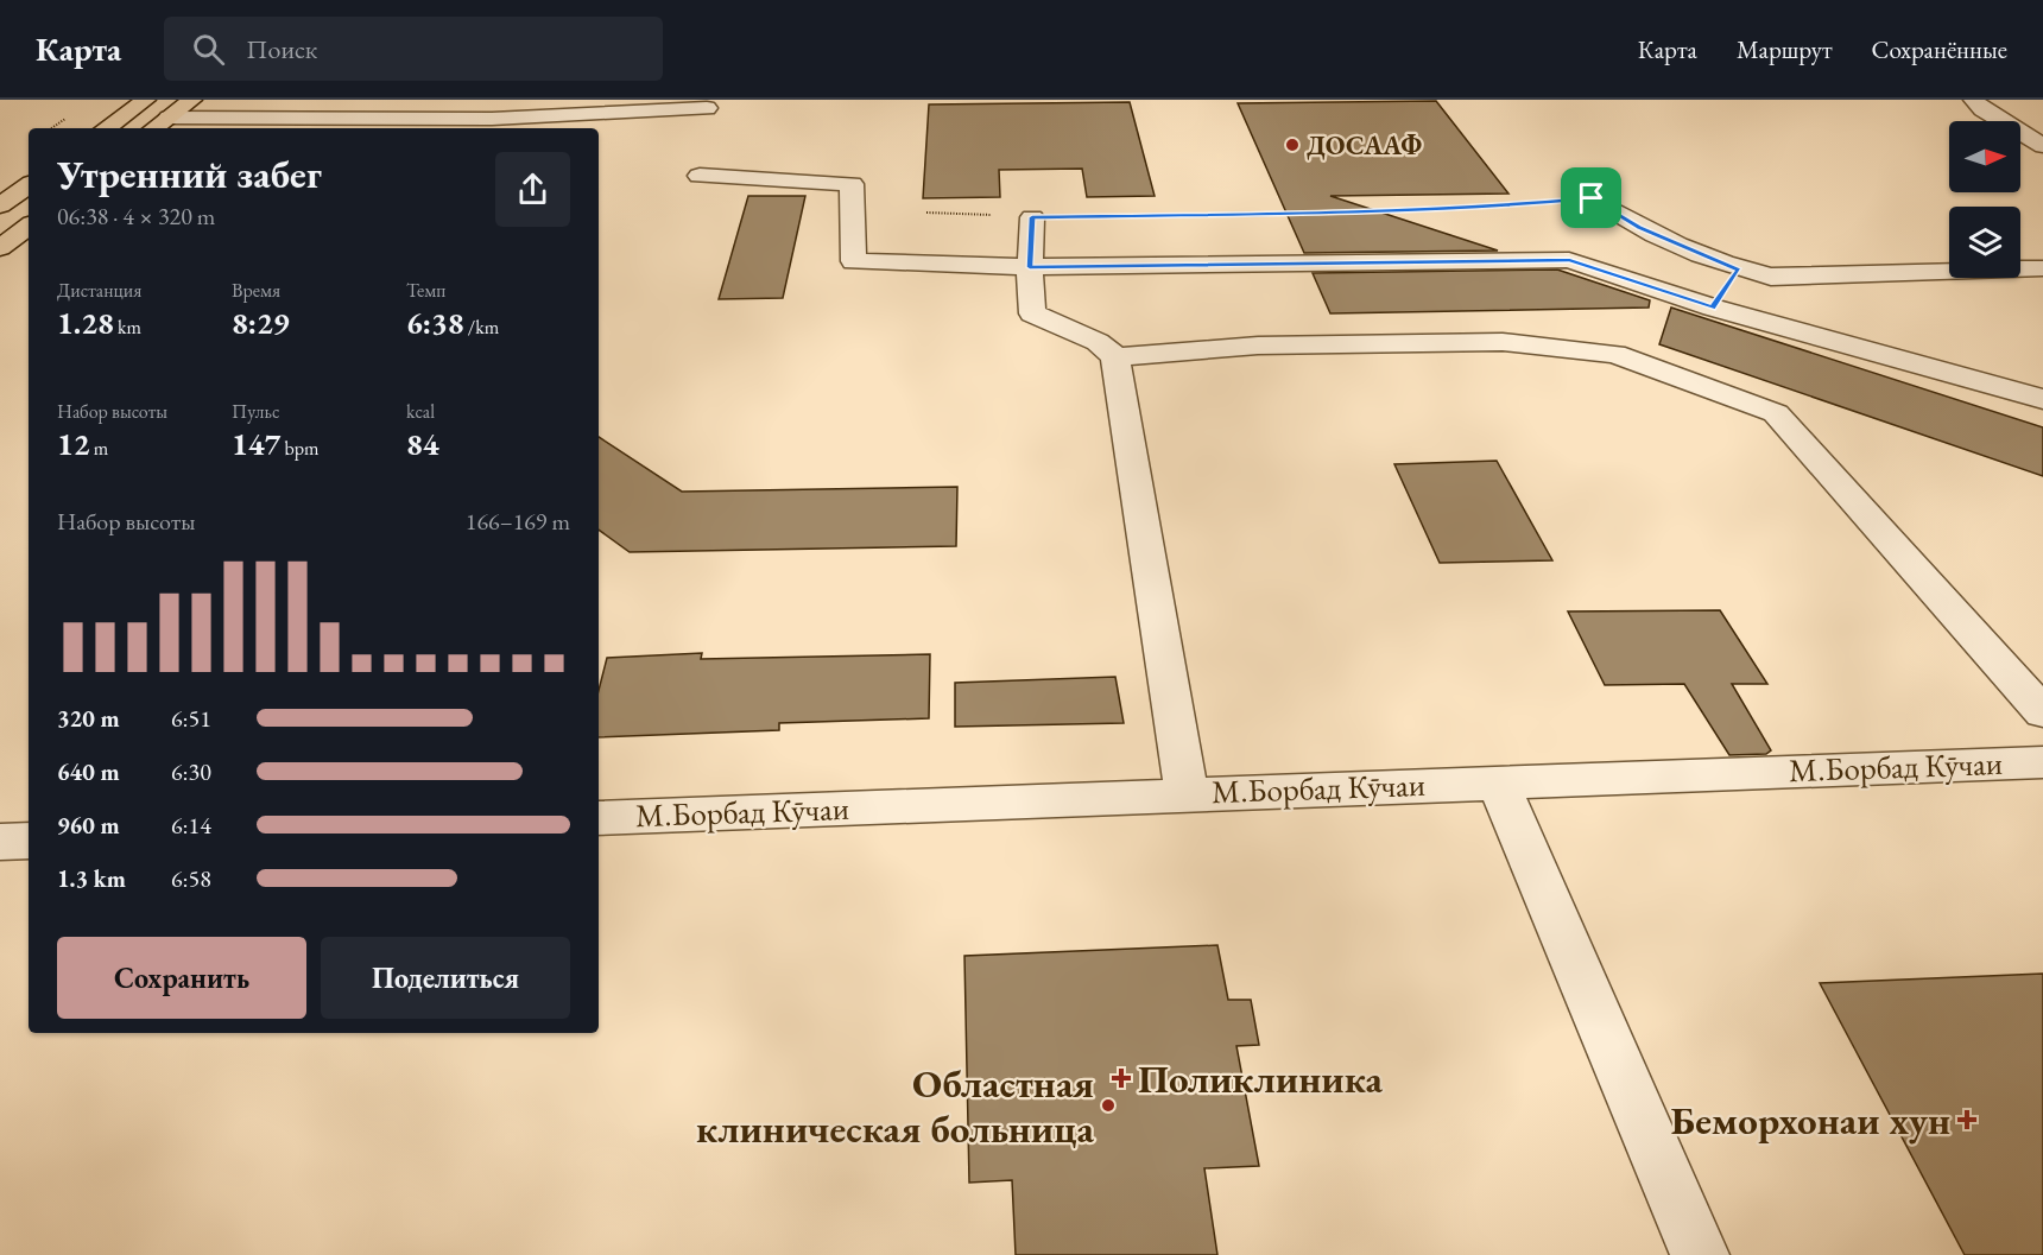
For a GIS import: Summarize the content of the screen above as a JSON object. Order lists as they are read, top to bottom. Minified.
{"streets":{"street":["М.Борбад Кӯчаи"]},"places":{"other":["ДОСААФ","Областная клиническая больница"],"health":["Поликлиника","Беморхонаи хун"]},"north":"right","page":{"header":"Карта","search":"Поиск","nav":["Карта","Маршрут","Сохранённые"],"heading":["Утренний забег","06:38 · 4 × 320 m"],"stats":[["Дистанция","1.28 km"],["Время","8:29"],["Темп","6:38 /km"],["Набор высоты","12 m"],["Пульс","147 bpm"],["kcal","84"]],"chart":["Набор высоты","166–169 m"],"list":[{"name":"320 m","note":"6:51"},{"name":"640 m","note":"6:30"},{"name":"960 m","note":"6:14"},{"name":"1.3 km","note":"6:58"}],"buttons":["Сохранить","Поделиться"]}}
